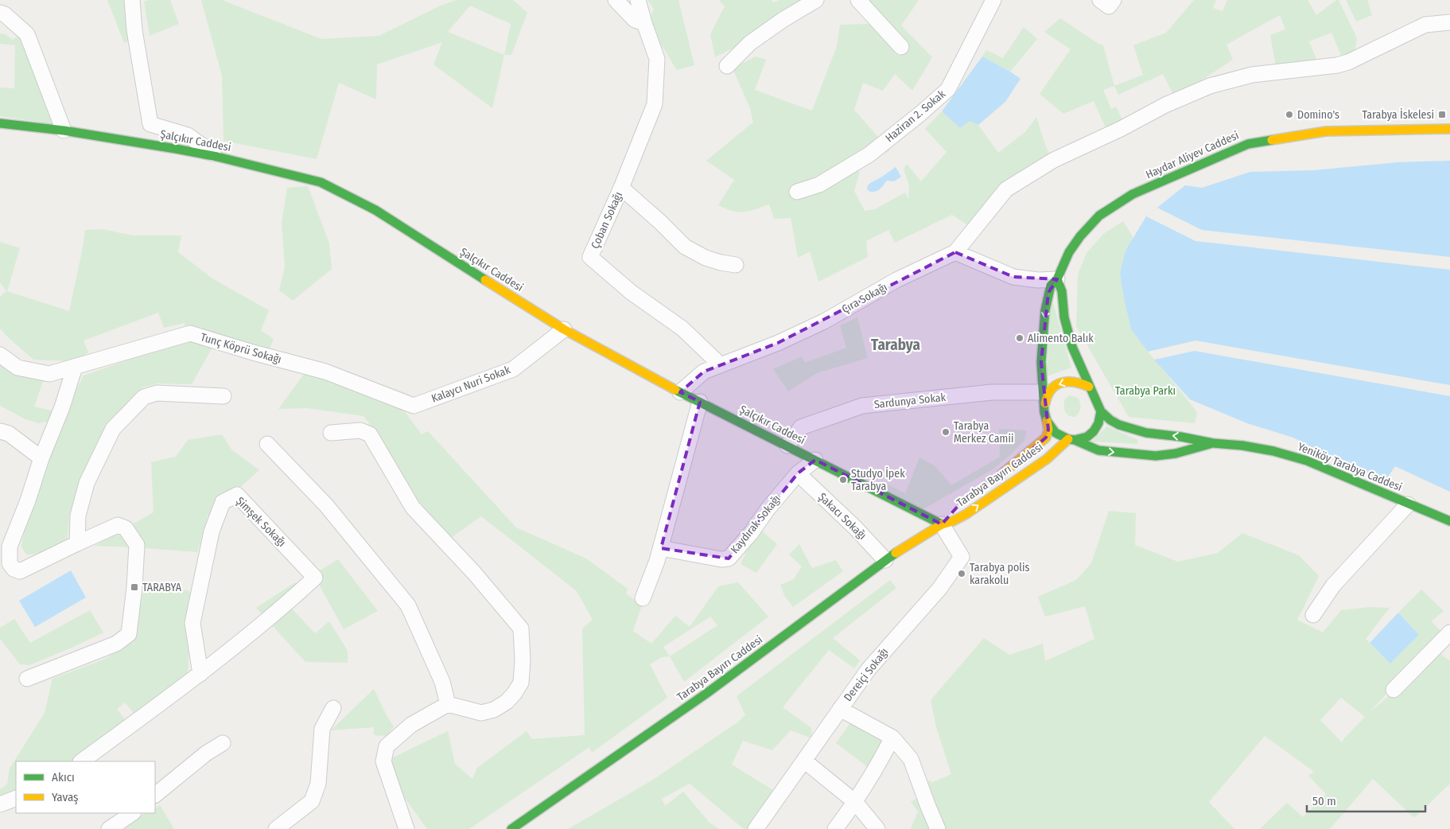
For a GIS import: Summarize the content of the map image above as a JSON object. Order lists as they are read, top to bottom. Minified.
{"streets":{"main road":["Şalçıkır Caddesi","Haydar Aliyev Caddesi","Yeniköy Tarabya Caddesi","Tarabya Bayırı Caddesi"],"street":["Haziran 2. Sokak","Çoban Sokağı","Çıra Sokağı","Tunç Köprü Sokağı","Kalaycı Nuri Sokak","Sardunya Sokak","Şakacı Sokağı","Şimşek Sokağı","Kaydırak Sokağı","Dereiçi Sokağı"]},"crossings":[["Şalçıkır Caddesi","Çıra Sokağı"],["Şalçıkır Caddesi","Kalaycı Nuri Sokak"],["Şalçıkır Caddesi","Sardunya Sokak"],["Şalçıkır Caddesi","Tarabya Bayırı Caddesi"],["Şalçıkır Caddesi","Kaydırak Sokağı"],["Şalçıkır Caddesi","Dereiçi Sokağı"],["Haydar Aliyev Caddesi","Sardunya Sokak"],["Haydar Aliyev Caddesi","Tarabya Bayırı Caddesi"],["Çoban Sokağı","Çıra Sokağı"],["Tunç Köprü Sokağı","Kalaycı Nuri Sokak"],["Sardunya Sokak","Tarabya Bayırı Caddesi"],["Tarabya Bayırı Caddesi","Şakacı Sokağı"],["Tarabya Bayırı Caddesi","Dereiçi Sokağı"],["Şakacı Sokağı","Kaydırak Sokağı"]],"districts":["Tarabya"],"parks":["Tarabya Parkı"],"places":{"other":["Domino's","Alimento Balık","Tarabya Merkez Camii","Studyo İpek Tarabya","Tarabya polis karakolu"],"transit":["Tarabya İskelesi","TARABYA"]},"legend":["Akıcı","Yavaş"],"scale_bar":"50 m"}
